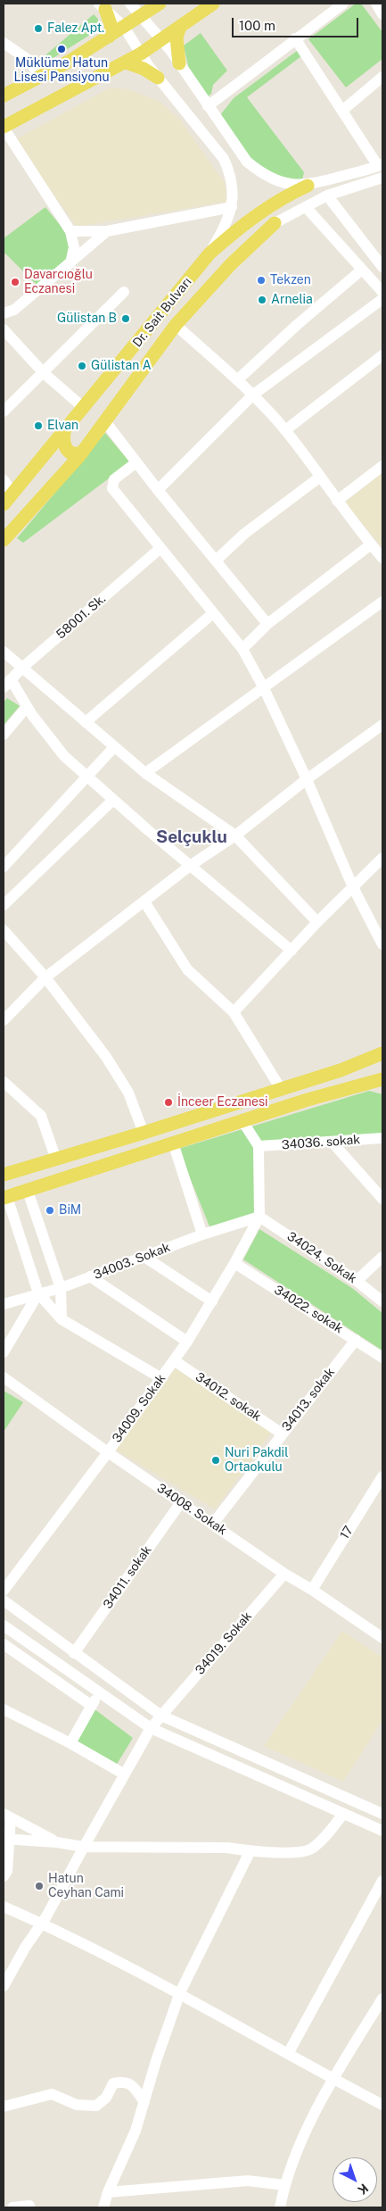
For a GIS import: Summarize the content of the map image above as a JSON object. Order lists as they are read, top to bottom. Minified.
{"streets":{"main road":["Dr. Sait Bulvarı"],"street":["58001. Sk.","34036. sokak","34024. Sokak","34003. Sokak","34022. sokak","34012. sokak","34013. sokak","34009. Sokak","34008. Sokak","17","34011. sokak","34019. Sokak"]},"crossings":[["34024. Sokak","34003. Sokak"],["34024. Sokak","34009. Sokak"],["34003. Sokak","34009. Sokak"],["34022. sokak","34013. sokak"],["34022. sokak","34009. Sokak"],["34012. sokak","34013. sokak"],["34012. sokak","34009. Sokak"],["34013. sokak","34008. Sokak"],["34009. Sokak","34008. Sokak"],["34008. Sokak","17"],["34008. Sokak","34011. sokak"],["34008. Sokak","34019. Sokak"]],"districts":["Selçuklu"],"places":["Falez Apt.","Müklüme Hatun Lisesi Pansiyonu","Tekzen","Davarcıoğlu Eczanesi","Arnelia","Gülistan B","Gülistan A","Elvan","İnceer Eczanesi","BiM","Nuri Pakdil Ortaokulu","Hatun Ceyhan Cami"],"scale_bar":"100 m","north":"bottom right"}
